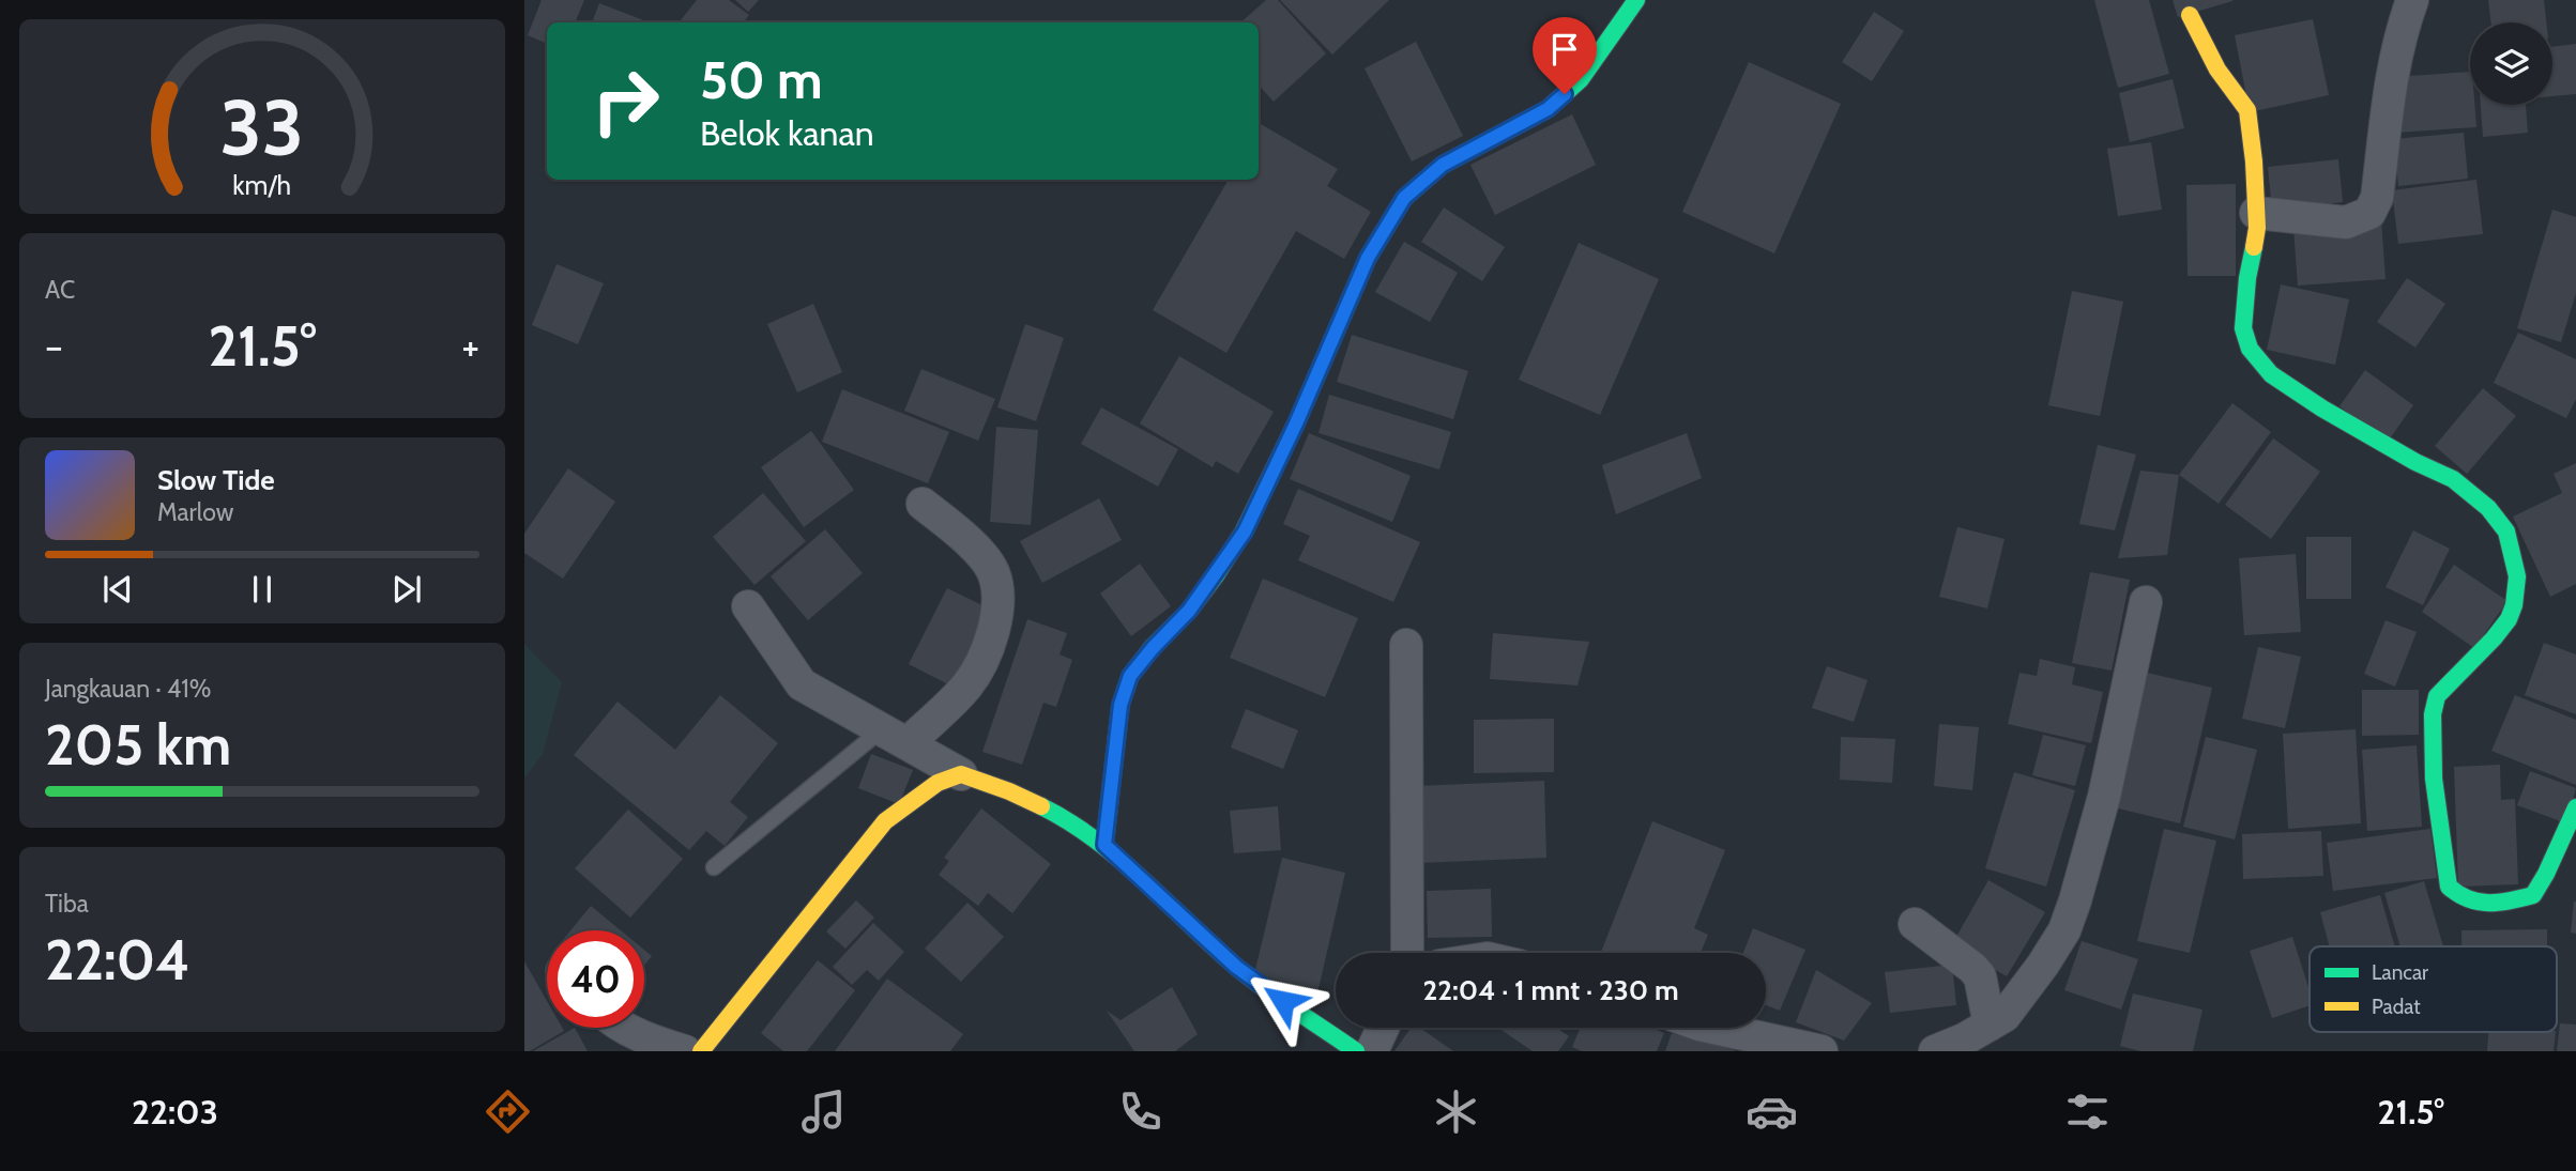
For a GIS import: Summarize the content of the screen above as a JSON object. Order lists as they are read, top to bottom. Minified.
{"legend":["Lancar","Padat"],"page":{"turn":["50 m","Belok kanan"],"tile":["AC",["Jangkauan · 41%","205 km"],["Tiba","22:04"]],"heat":["−","21.5°","+"],"song":["Slow Tide","Marlow"],"limit":"40","trip":"22:04 · 1 mnt · 230 m","tabs":["22:03","21.5°"],"gauge":["33","km/h"]}}
